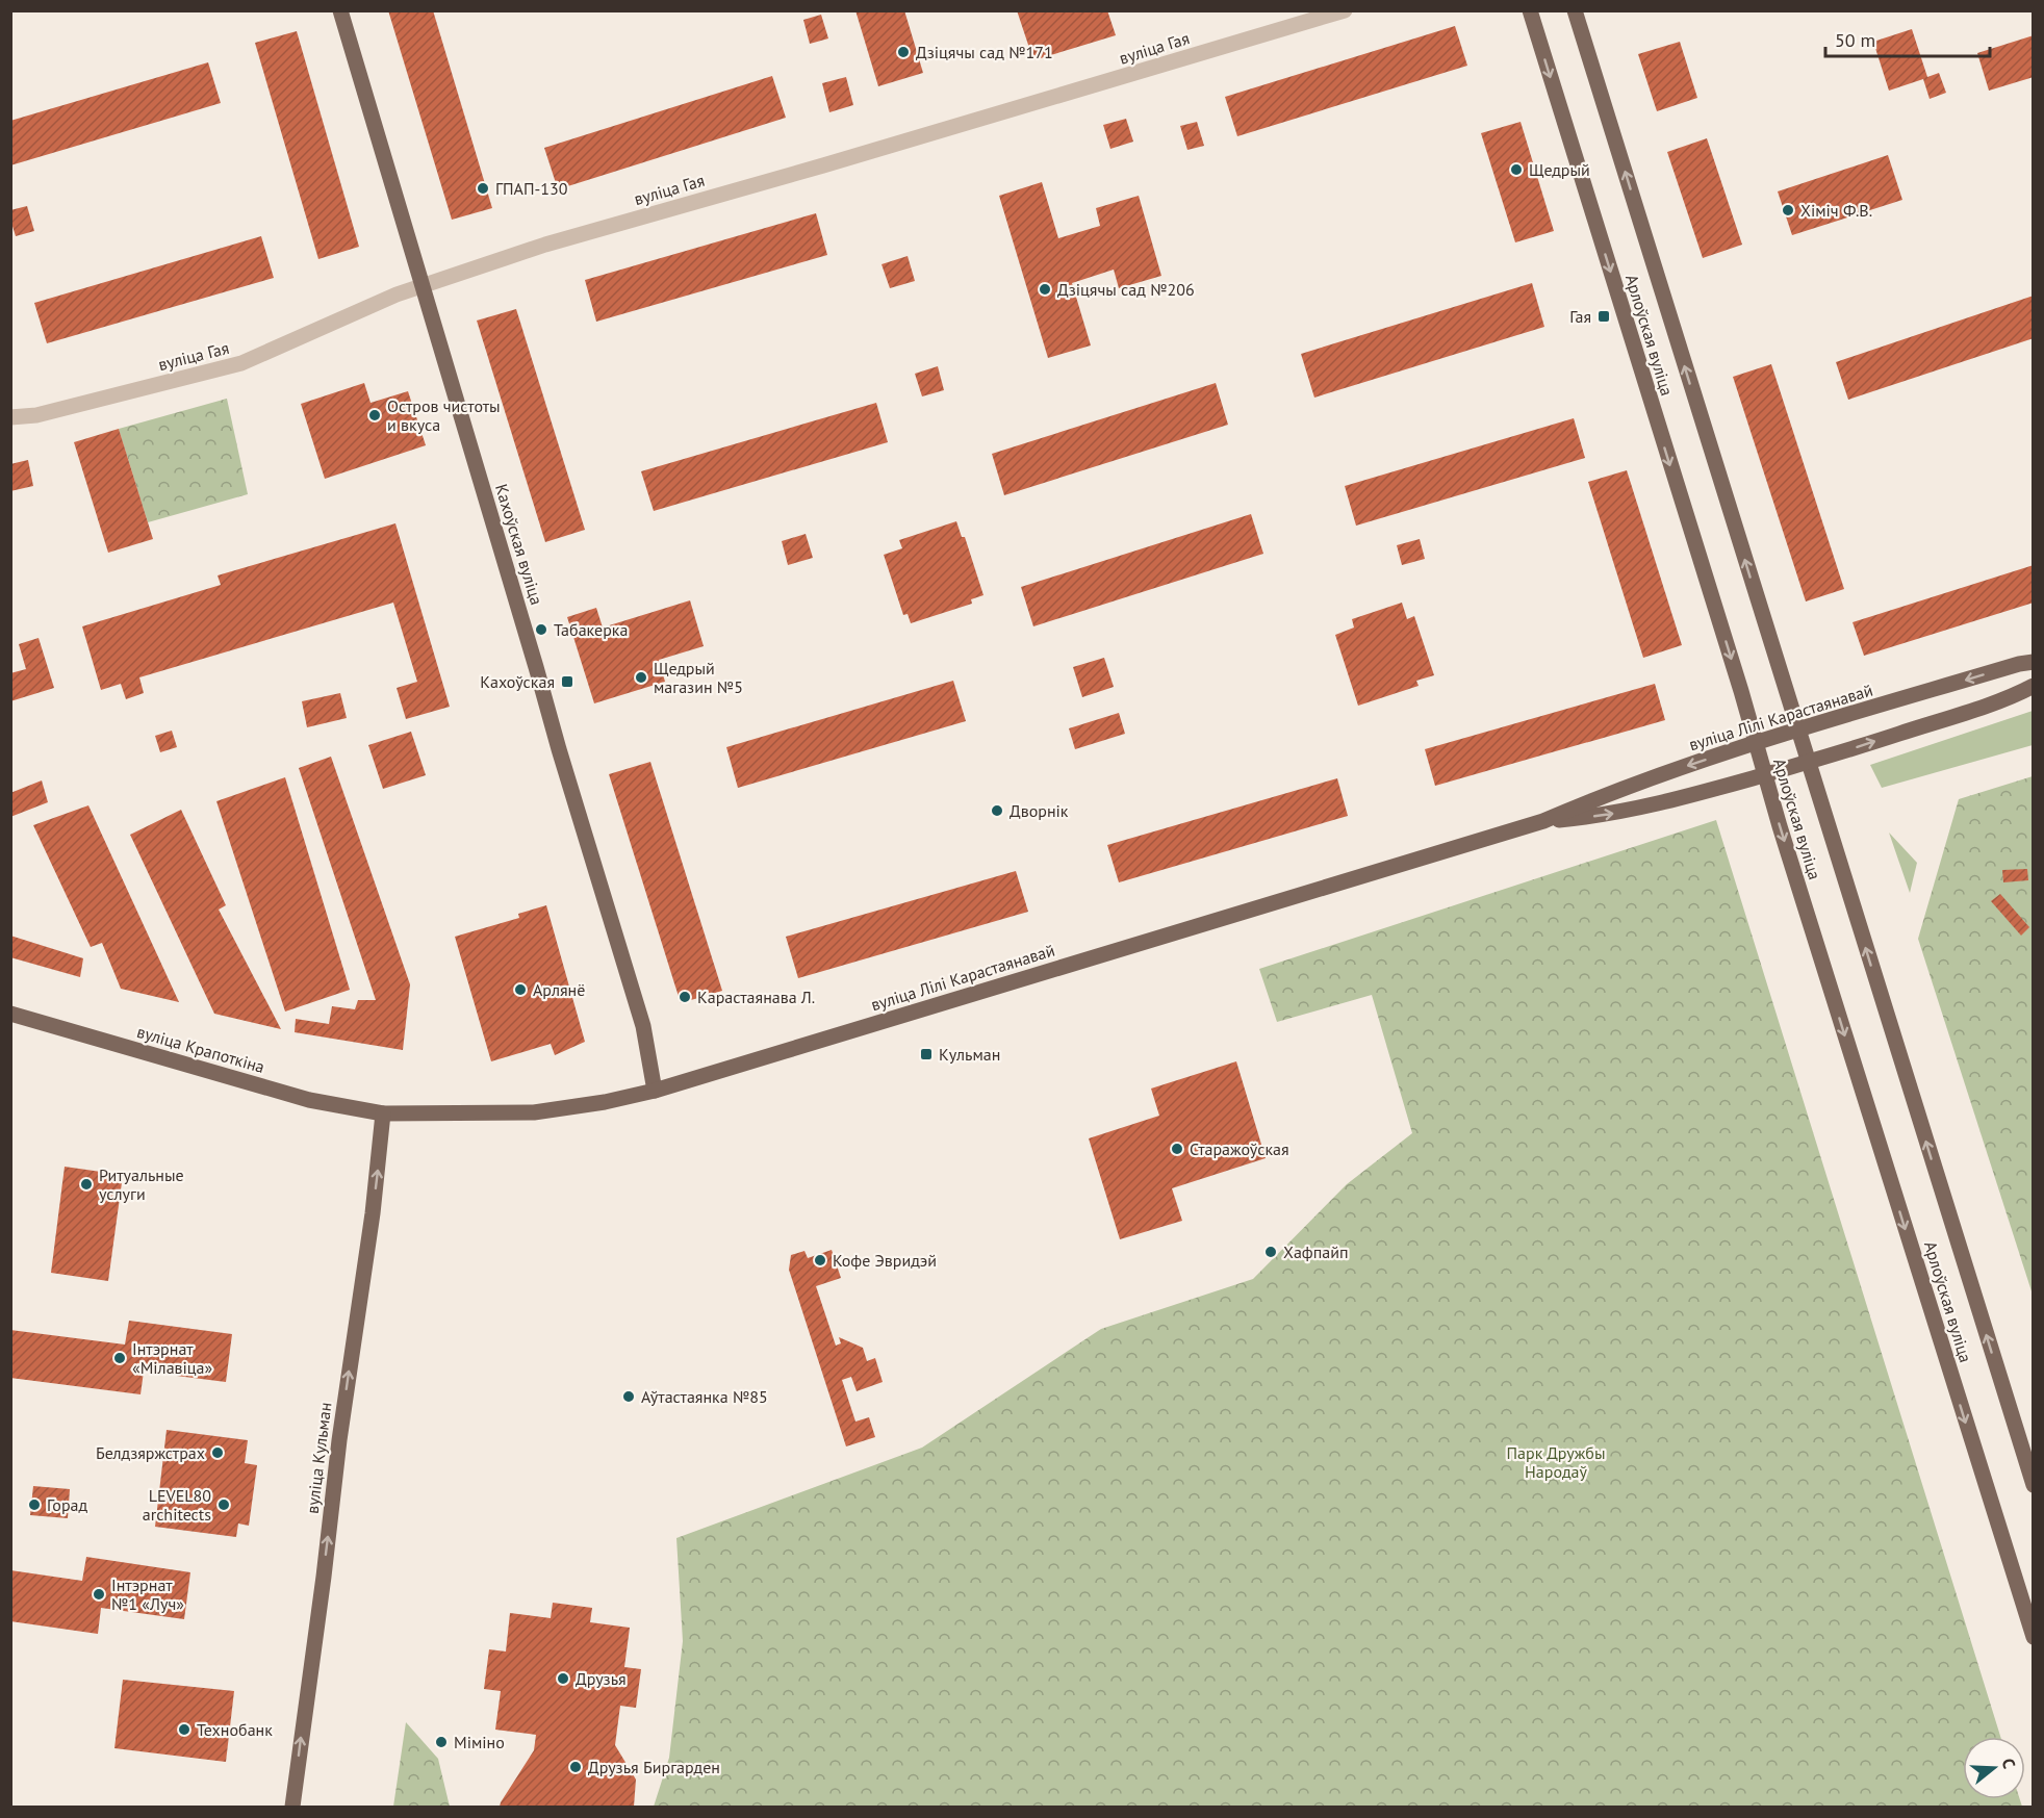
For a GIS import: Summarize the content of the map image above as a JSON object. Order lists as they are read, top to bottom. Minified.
{"streets":{"main road":["Арлоўская вуліца","Кахоўская вуліца","вуліца Лілі Карастаянавай","вуліца Крапоткіна","вуліца Кульман"],"street":["вуліца Гая"]},"crossings":[["вуліца Гая","Кахоўская вуліца"],["Арлоўская вуліца","вуліца Лілі Карастаянавай"],["Кахоўская вуліца","вуліца Лілі Карастаянавай"],["вуліца Лілі Карастаянавай","вуліца Крапоткіна"],["вуліца Лілі Карастаянавай","вуліца Кульман"],["вуліца Крапоткіна","вуліца Кульман"]],"one_way":["вуліца Кульман"],"parks":["Парк Дружбы Народаў"],"places":{"other":["Дзіцячы сад №171","Щедрый","ГПАП-130","Хіміч Ф.В.","Дзіцячы сад №206","Остров чистоты и вкуса","Табакерка","Щедрый магазин №5","Дворнік","Арлянё","Карастаянава Л.","Старажоўская","Ритуальные услуги","Хафпайп","Кофе Эвридэй","Інтэрнат «Мілавіца»","Аўтастаянка №85","Белдзяржстрах","Горад","LEVEL80 architects","Інтэрнат №1 «Луч»","Друзья","Технобанк","Міміно","Друзья Биргарден"],"transit":["Гая","Кахоўская","Кульман"]},"scale_bar":"50 m","north":"right"}
